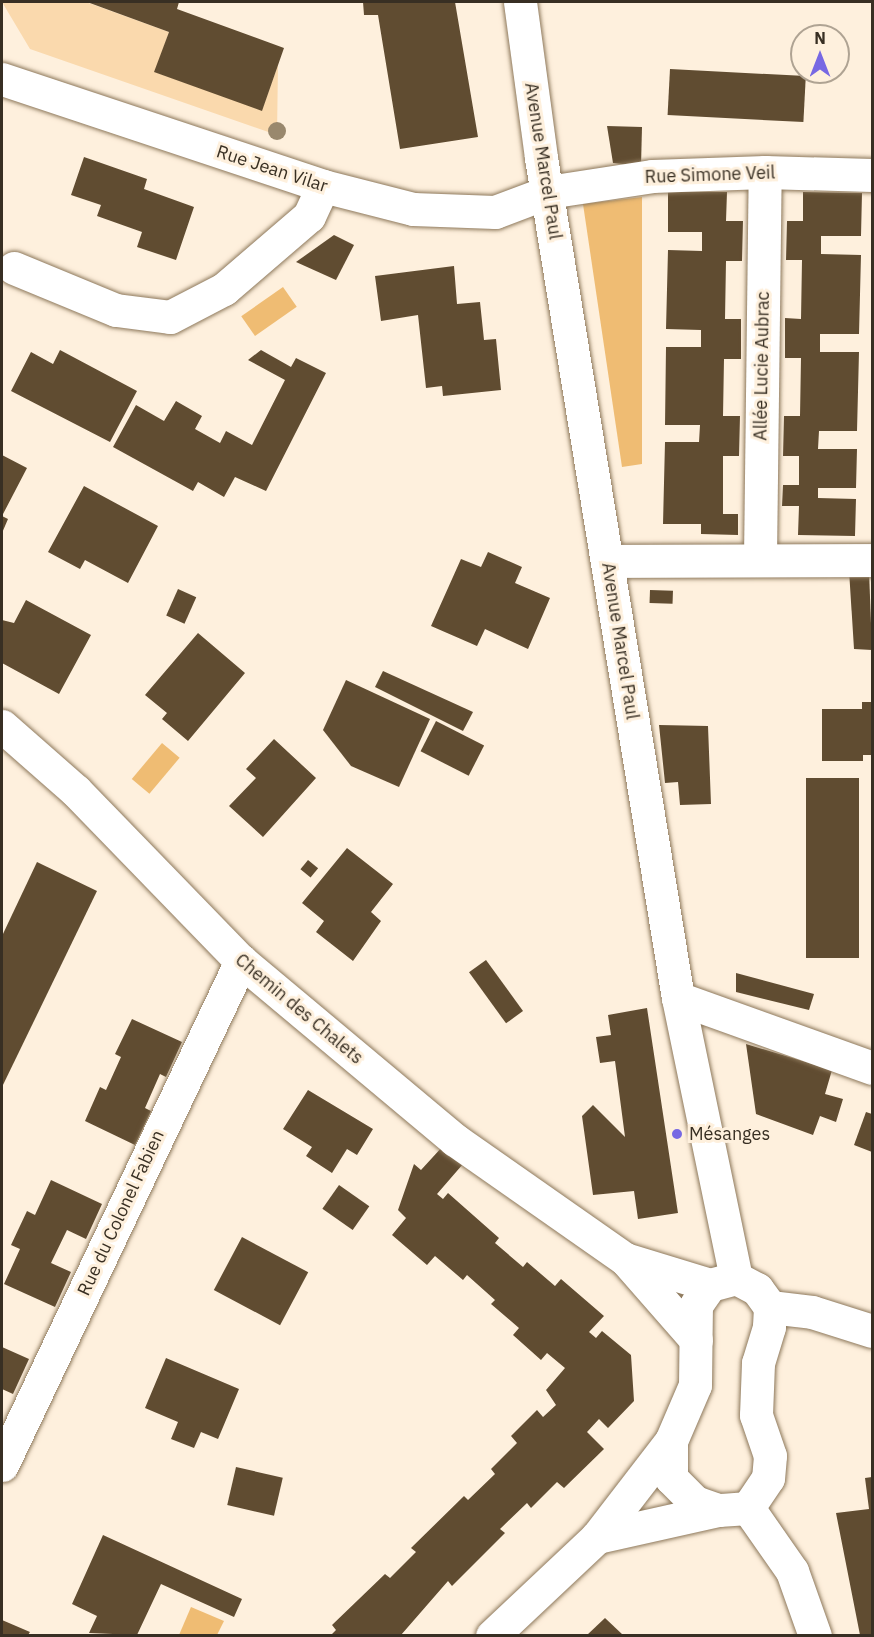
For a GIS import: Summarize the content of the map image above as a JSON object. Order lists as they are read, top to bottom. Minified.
{"streets":{"street":["Avenue Marcel Paul","Rue Jean Vilar","Rue Simone Veil","Allée Lucie Aubrac","Chemin des Chalets","Rue du Colonel Fabien"]},"crossings":[["Avenue Marcel Paul","Rue Jean Vilar"],["Avenue Marcel Paul","Rue Simone Veil"],["Avenue Marcel Paul","Chemin des Chalets"],["Rue Jean Vilar","Rue Simone Veil"],["Rue Simone Veil","Allée Lucie Aubrac"],["Chemin des Chalets","Rue du Colonel Fabien"]],"places":["Mésanges"],"north":"top"}
